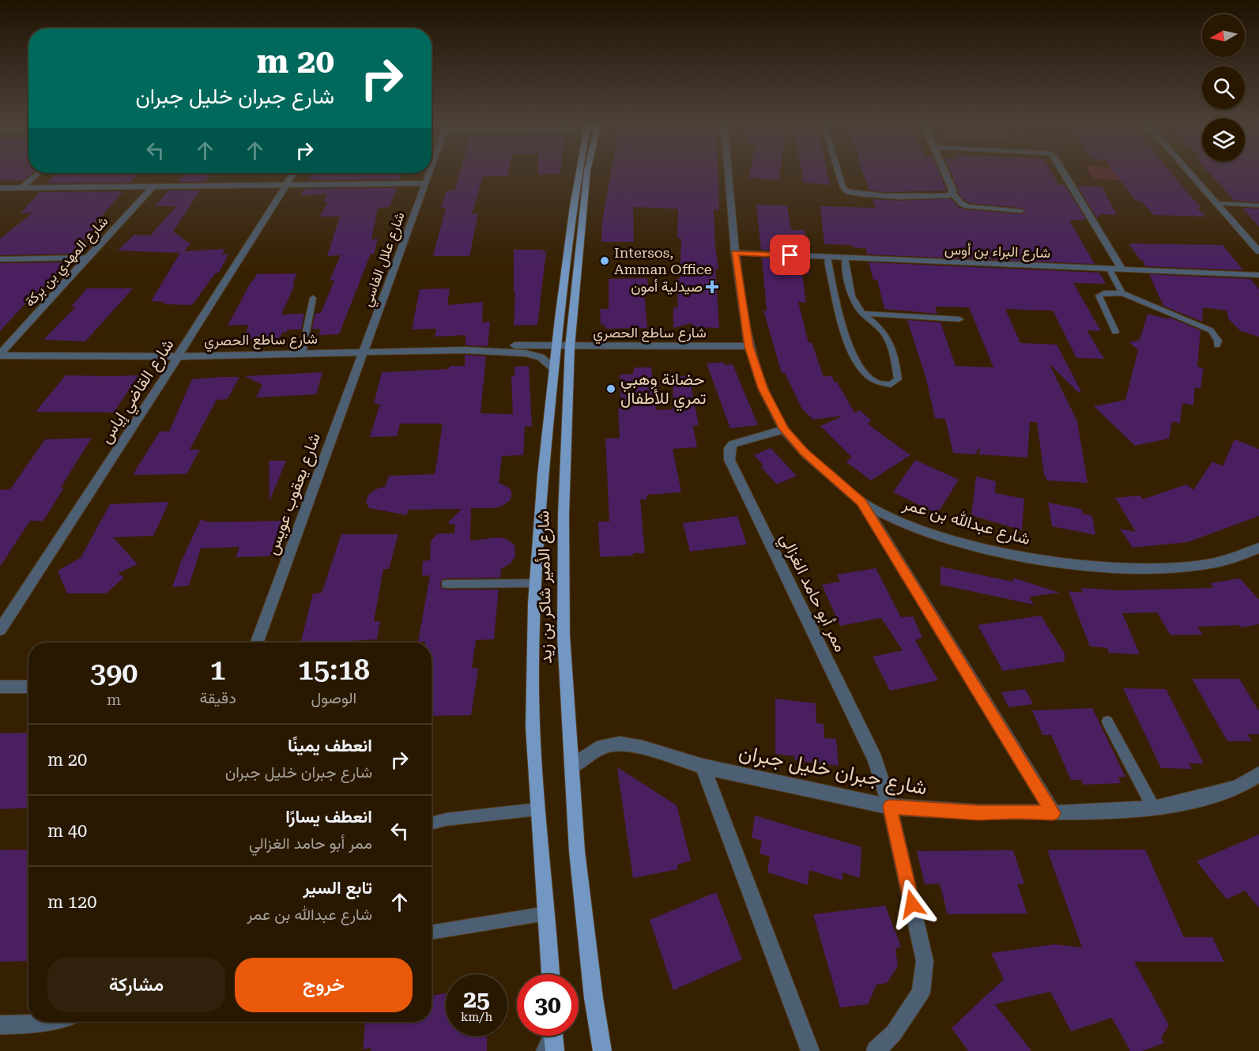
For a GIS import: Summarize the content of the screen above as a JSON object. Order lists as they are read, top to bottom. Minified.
{"streets":{"main road":["شارع الأمير شاكر بن زيد"],"street":["شارع البراء بن أوس","شارع علال الفاسي","شارع المهدي بن بركة","شارع ساطع الحصري","شارع القاضي إياس","شارع يعقوب عويس","شارع عبدالله بن عمر","ممر أبو حامد الغزالي","شارع جبران خليل جبران"]},"crossings":[["شارع البراء بن أوس","شارع عبدالله بن عمر"],["شارع علال الفاسي","شارع ساطع الحصري"],["شارع علال الفاسي","شارع يعقوب عويس"],["شارع المهدي بن بركة","شارع ساطع الحصري"],["شارع ساطع الحصري","شارع القاضي إياس"],["شارع ساطع الحصري","شارع يعقوب عويس"],["شارع ساطع الحصري","شارع عبدالله بن عمر"],["شارع ساطع الحصري","شارع الأمير شاكر بن زيد"],["شارع عبدالله بن عمر","ممر أبو حامد الغزالي"],["شارع الأمير شاكر بن زيد","شارع جبران خليل جبران"],["ممر أبو حامد الغزالي","شارع جبران خليل جبران"]],"places":{"other":["Intersos, Amman Office","حضانة وهبي تمري للأطفال"],"health":["صيدلية أمون"]},"north":"left","page":{"turn":["20 m","شارع جبران خليل جبران"],"eta":["15:18","الوصول","1","دقيقة","390","m"],"list":[{"name":"انعطف يمينًا","note":"شارع جبران خليل جبران","value":"20 m"},{"name":"انعطف يسارًا","note":"ممر أبو حامد الغزالي","value":"40 m"},{"name":"تابع السير","note":"شارع عبدالله بن عمر","value":"120 m"}],"buttons":["خروج","مشاركة"],"speed":"25 km/h","limit":"30"}}
